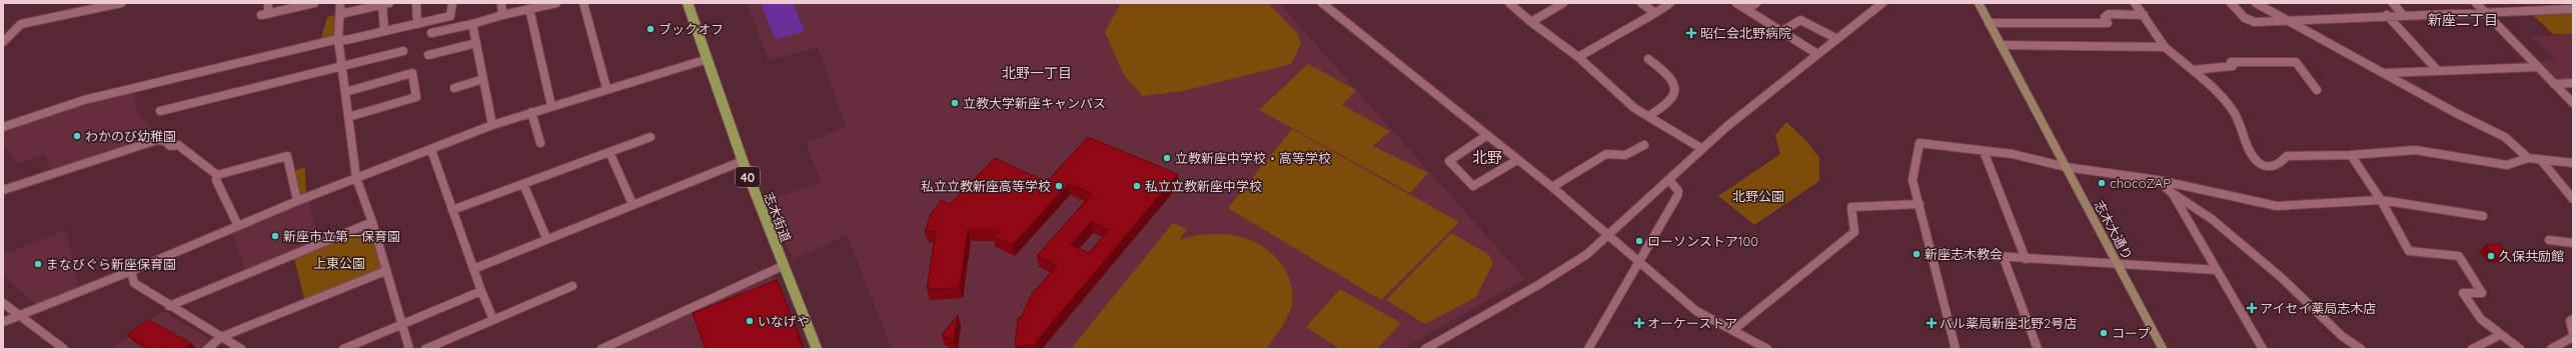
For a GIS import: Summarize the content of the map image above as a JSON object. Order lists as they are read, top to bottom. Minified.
{"streets":{"main road":["40","志木街道","志木大通り"]},"districts":["新座二丁目","北野一丁目","北野"],"parks":["北野公園","上東公園"],"places":{"other":["ブックオフ","立教大学新座キャンパス","わかのび幼稚園","立教新座中学校・高等学校","chocoZAP","私立立教新座高等学校","私立立教新座中学校","新座市立第一保育園","ローソンストア100","新座志木教会","久保共励館","まなびぐら新座保育園","いなげや","コープ"],"health":["昭仁会北野病院","アイセイ薬局志木店","オーケーストア","パル薬局新座北野2号店"]}}
